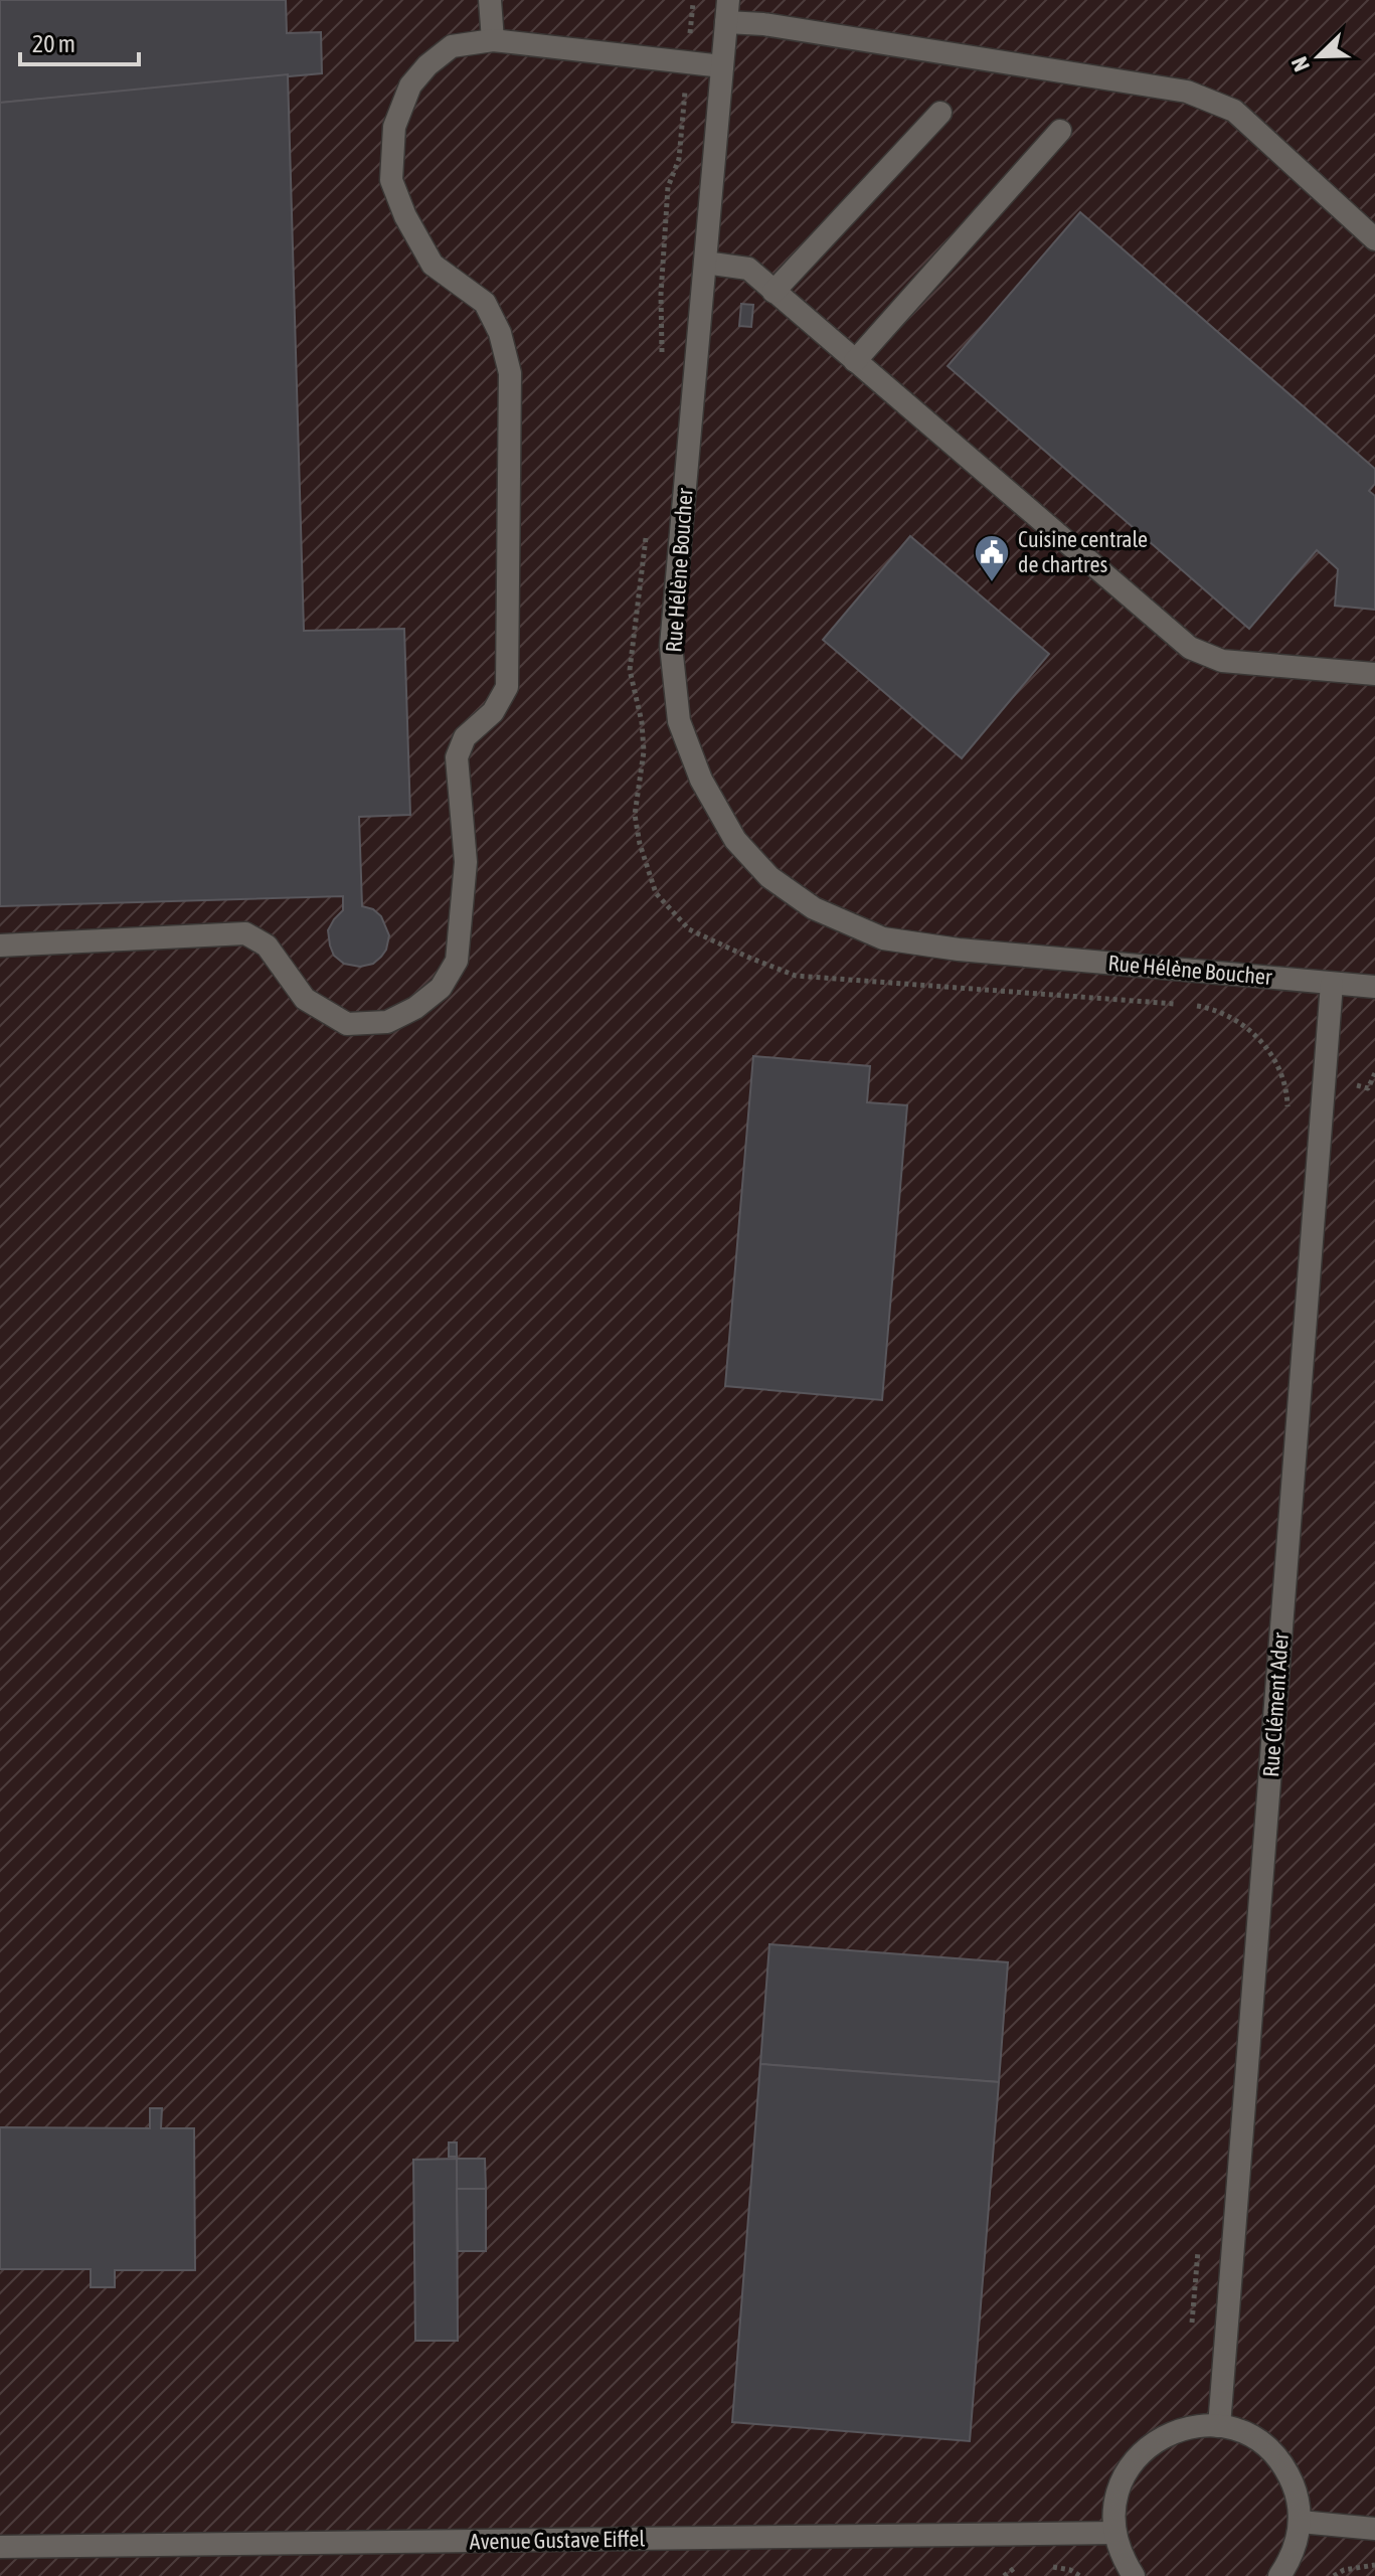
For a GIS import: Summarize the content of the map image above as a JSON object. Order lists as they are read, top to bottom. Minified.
{"streets":{"street":["Rue Hélène Boucher","Rue Clément Ader","Avenue Gustave Eiffel"]},"crossings":[["Rue Hélène Boucher","Rue Clément Ader"]],"places":{"public building":["Cuisine centrale de chartres"]},"scale_bar":"20 m","north":"bottom left"}
